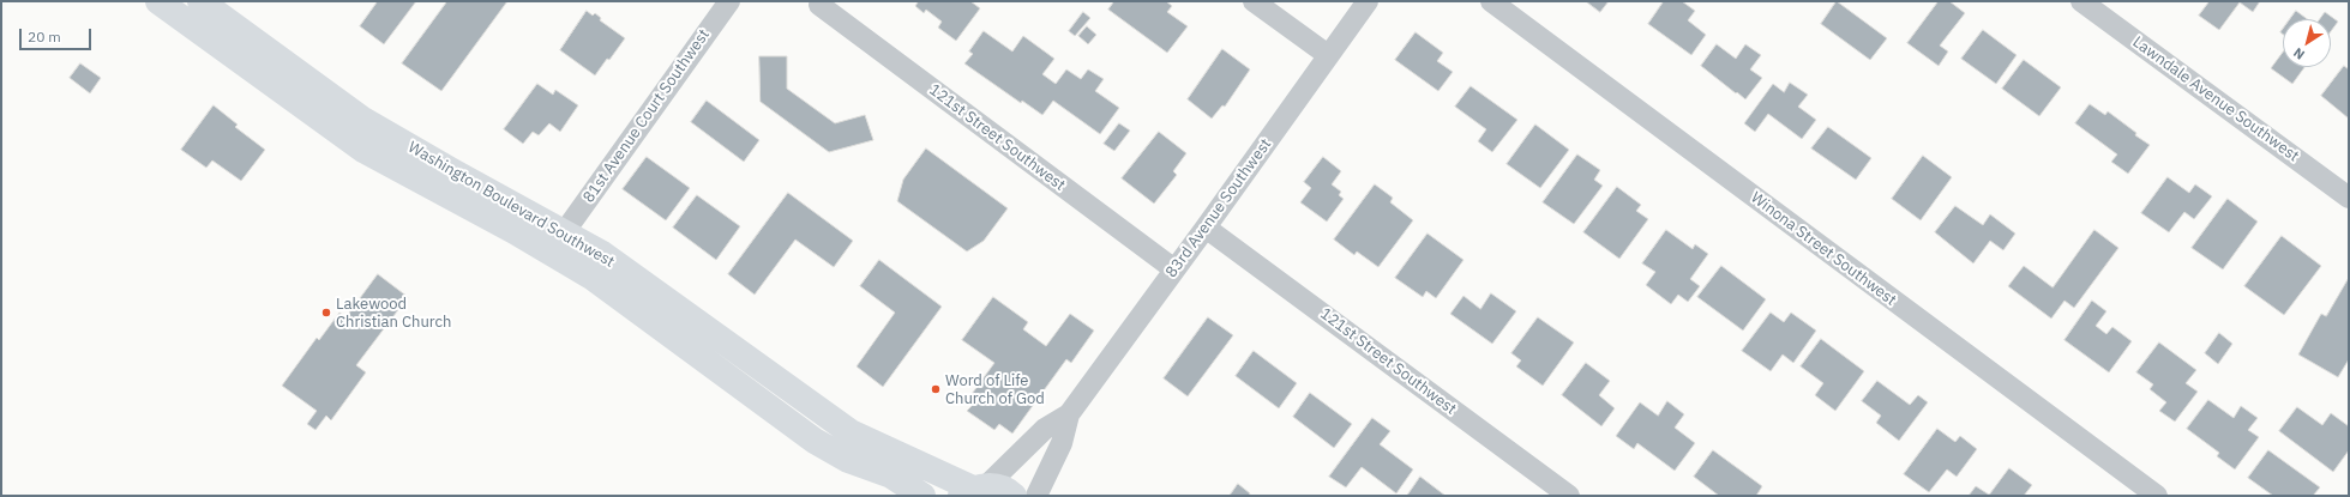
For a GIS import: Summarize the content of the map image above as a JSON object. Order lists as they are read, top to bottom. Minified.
{"streets":{"main road":["Washington Boulevard Southwest"],"street":["Lawndale Avenue Southwest","81st Avenue Court Southwest","121st Street Southwest","83rd Avenue Southwest","Winona Street Southwest"]},"crossings":[["81st Avenue Court Southwest","Washington Boulevard Southwest"],["121st Street Southwest","83rd Avenue Southwest"],["Washington Boulevard Southwest","83rd Avenue Southwest"]],"places":["Lakewood Christian Church","Word of Life Church of God"],"scale_bar":"20 m","north":"bottom left"}
